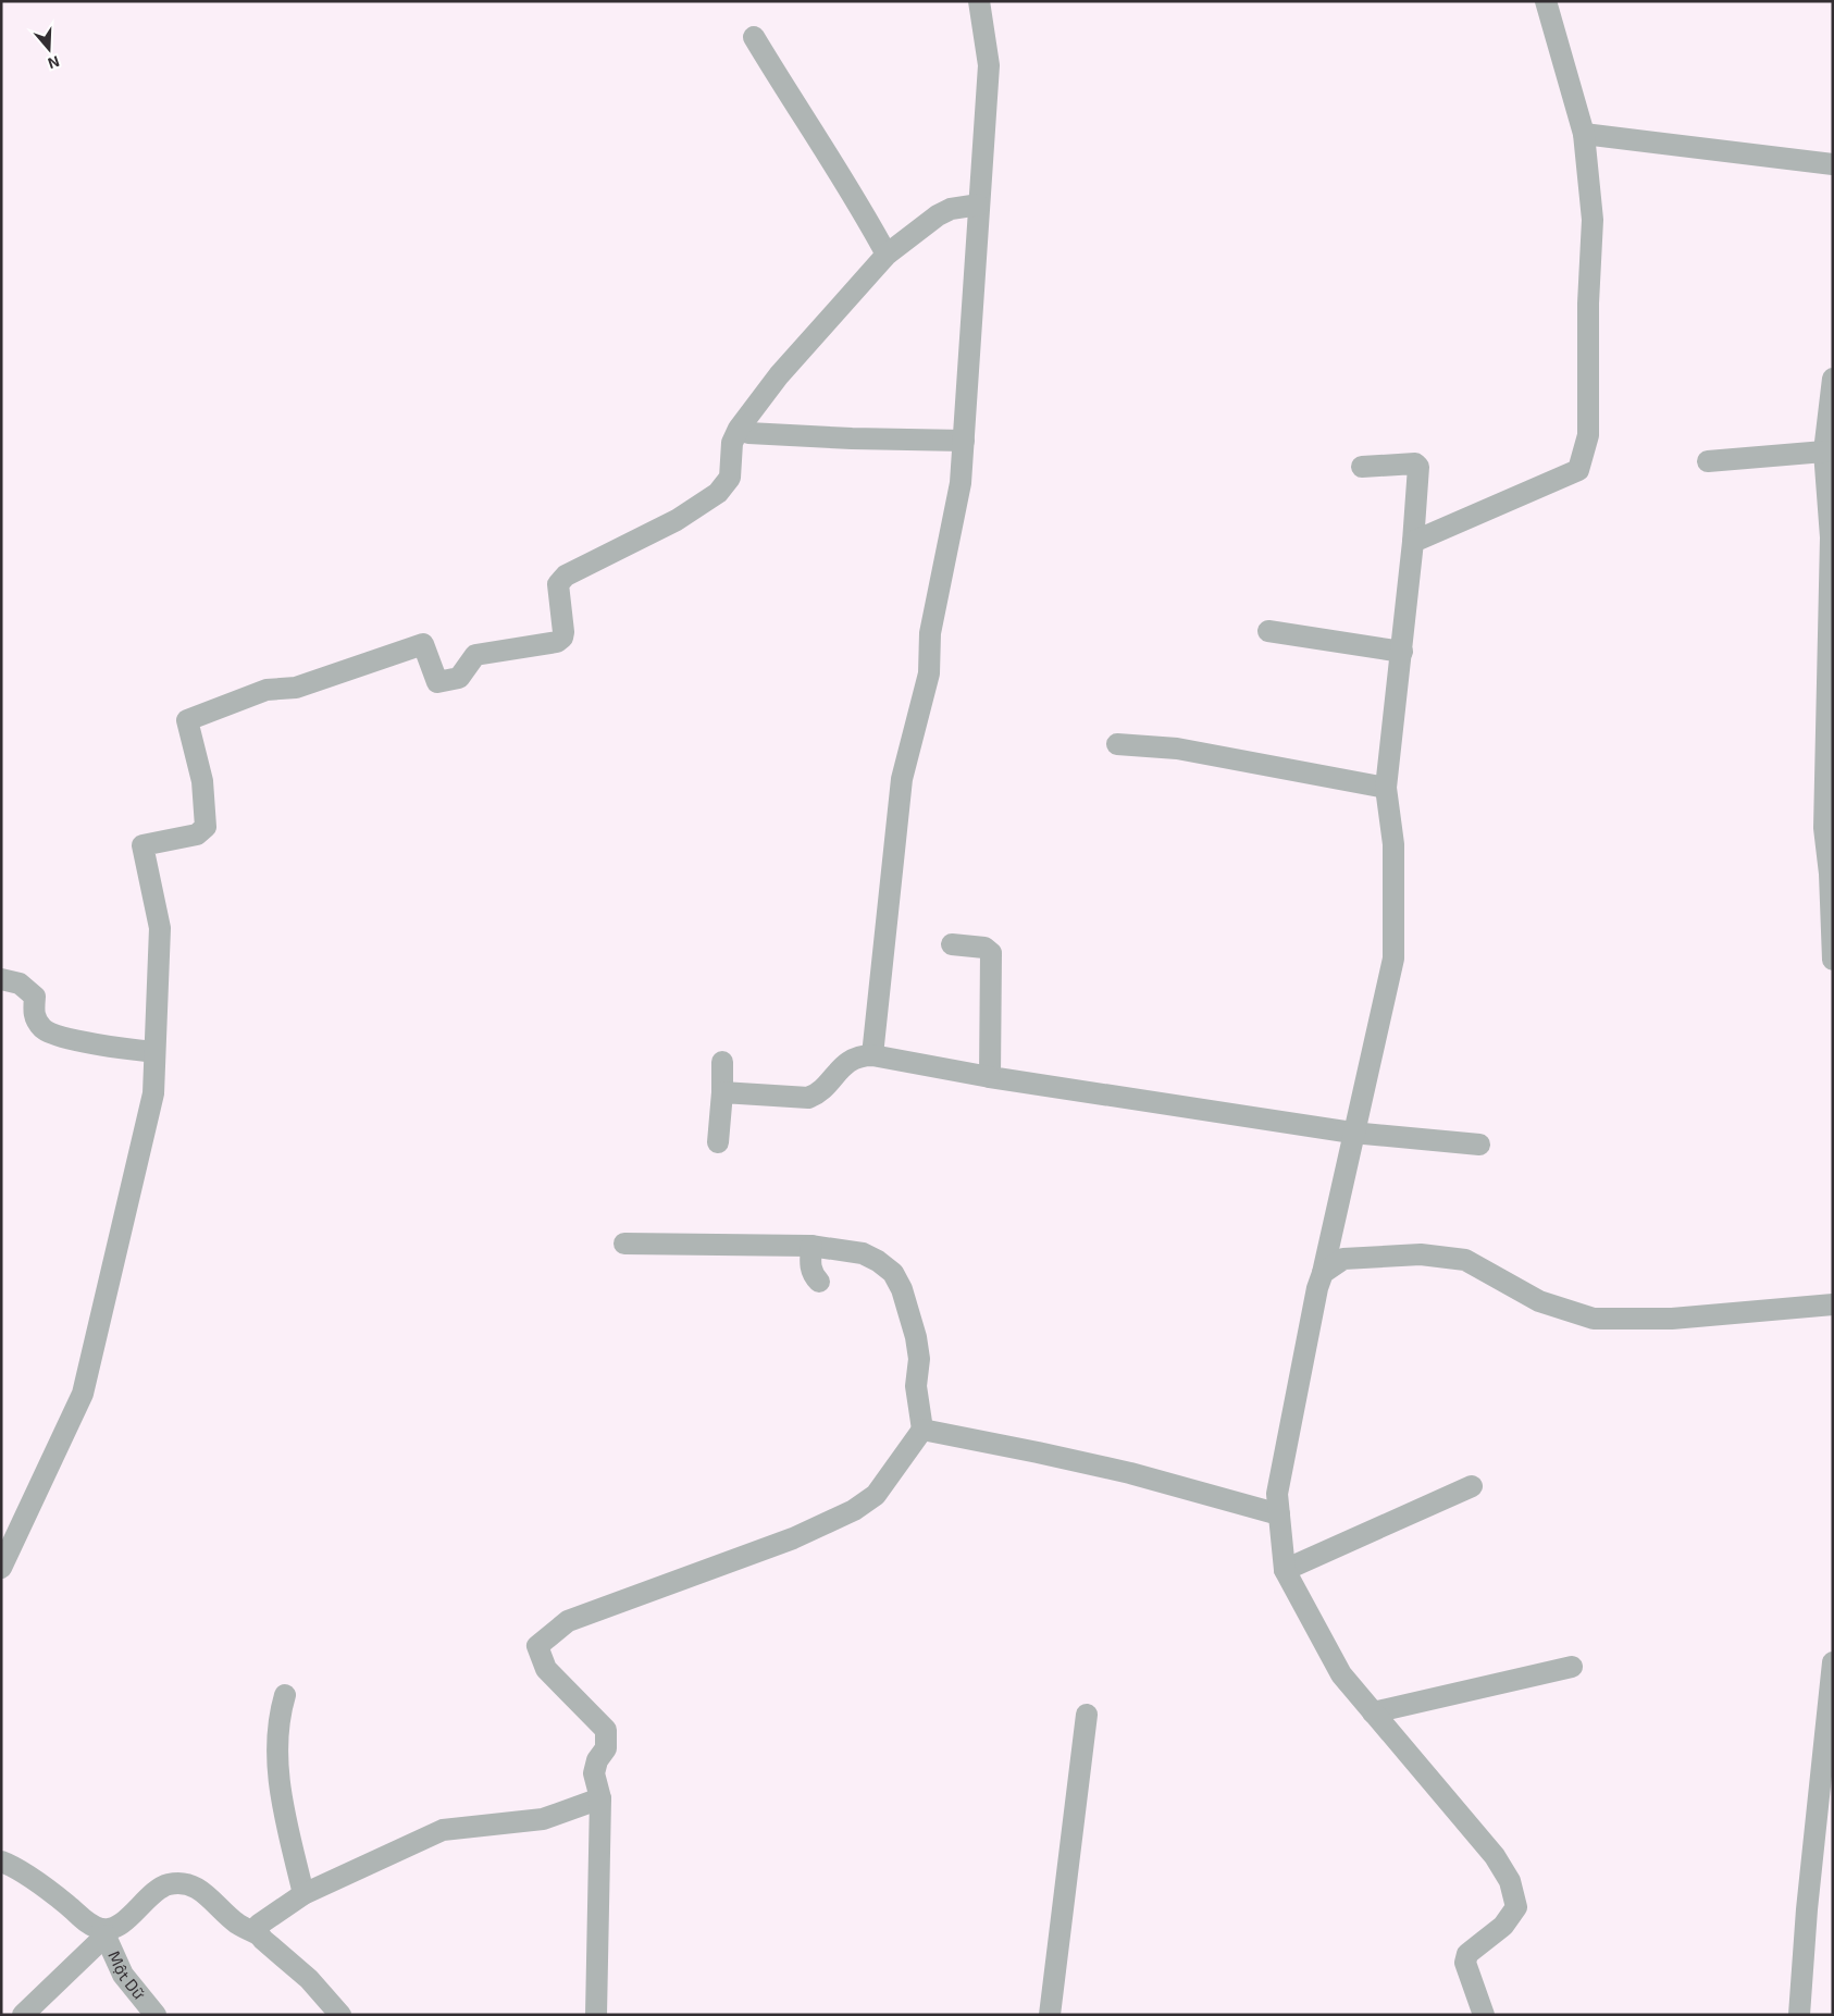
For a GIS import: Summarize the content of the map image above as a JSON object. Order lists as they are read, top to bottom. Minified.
{"streets":{"street":["Một Dữ"]},"north":"bottom"}
